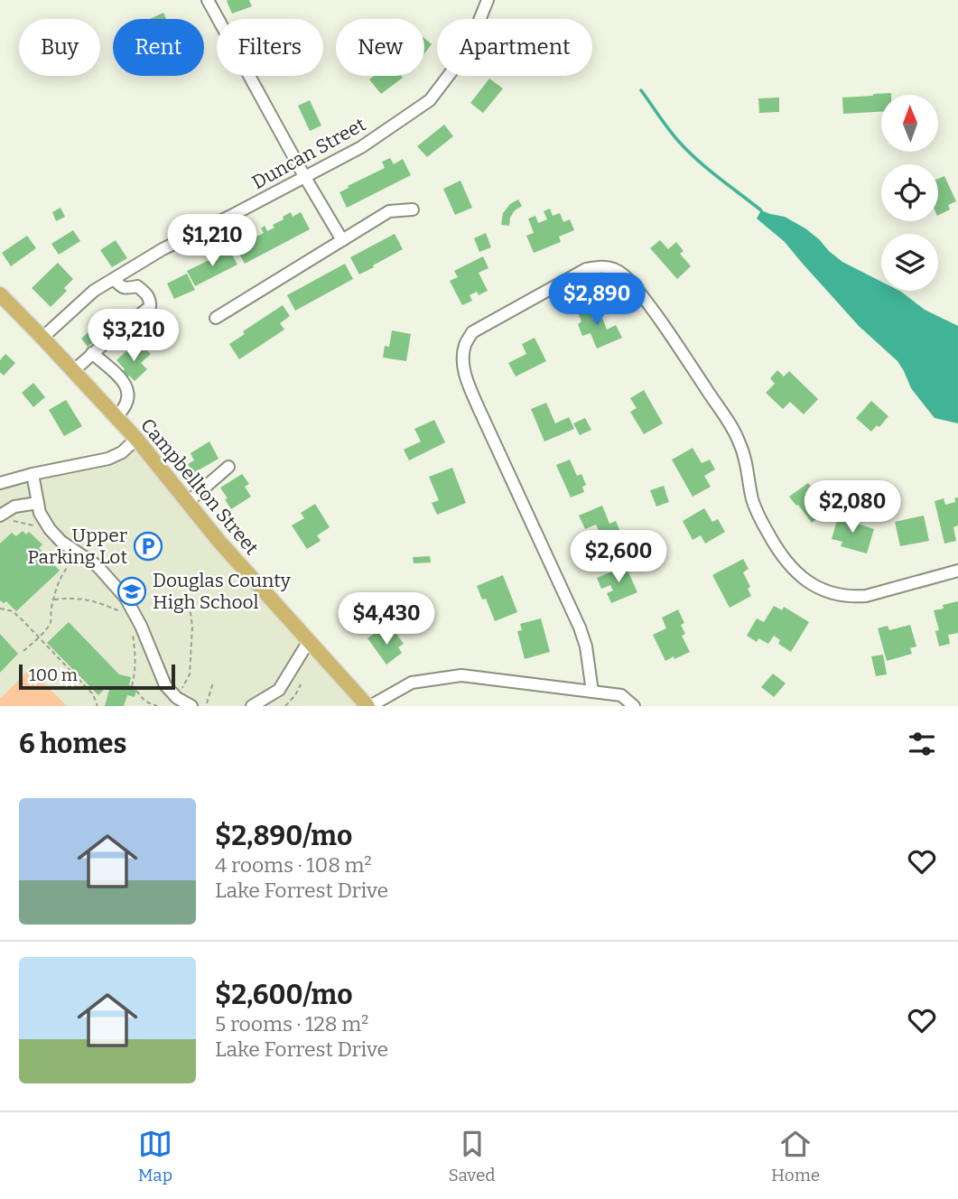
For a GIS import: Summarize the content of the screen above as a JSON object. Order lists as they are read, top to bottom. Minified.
{"streets":{"main road":["Campbellton Street"],"street":["Duncan Street"]},"crossings":[["Duncan Street","Campbellton Street"]],"places":{"parking":["Upper Parking Lot"],"school or university":["Douglas County High School"]},"scale_bar":"100 m","north":"top","page":{"chip":["Buy","Rent","Filters","New","Apartment"],"price":["$1,210","$2,890","$3,210","$2,080","$2,600","$4,430"],"scale":"100 m","heading":"6 homes","list":[{"name":"$2,890/mo","note":"4 rooms · 108 m² · Lake Forrest Drive"},{"name":"$2,600/mo","note":"5 rooms · 128 m² · Lake Forrest Drive"}],"tabs":["Map","Saved","Home"]}}
